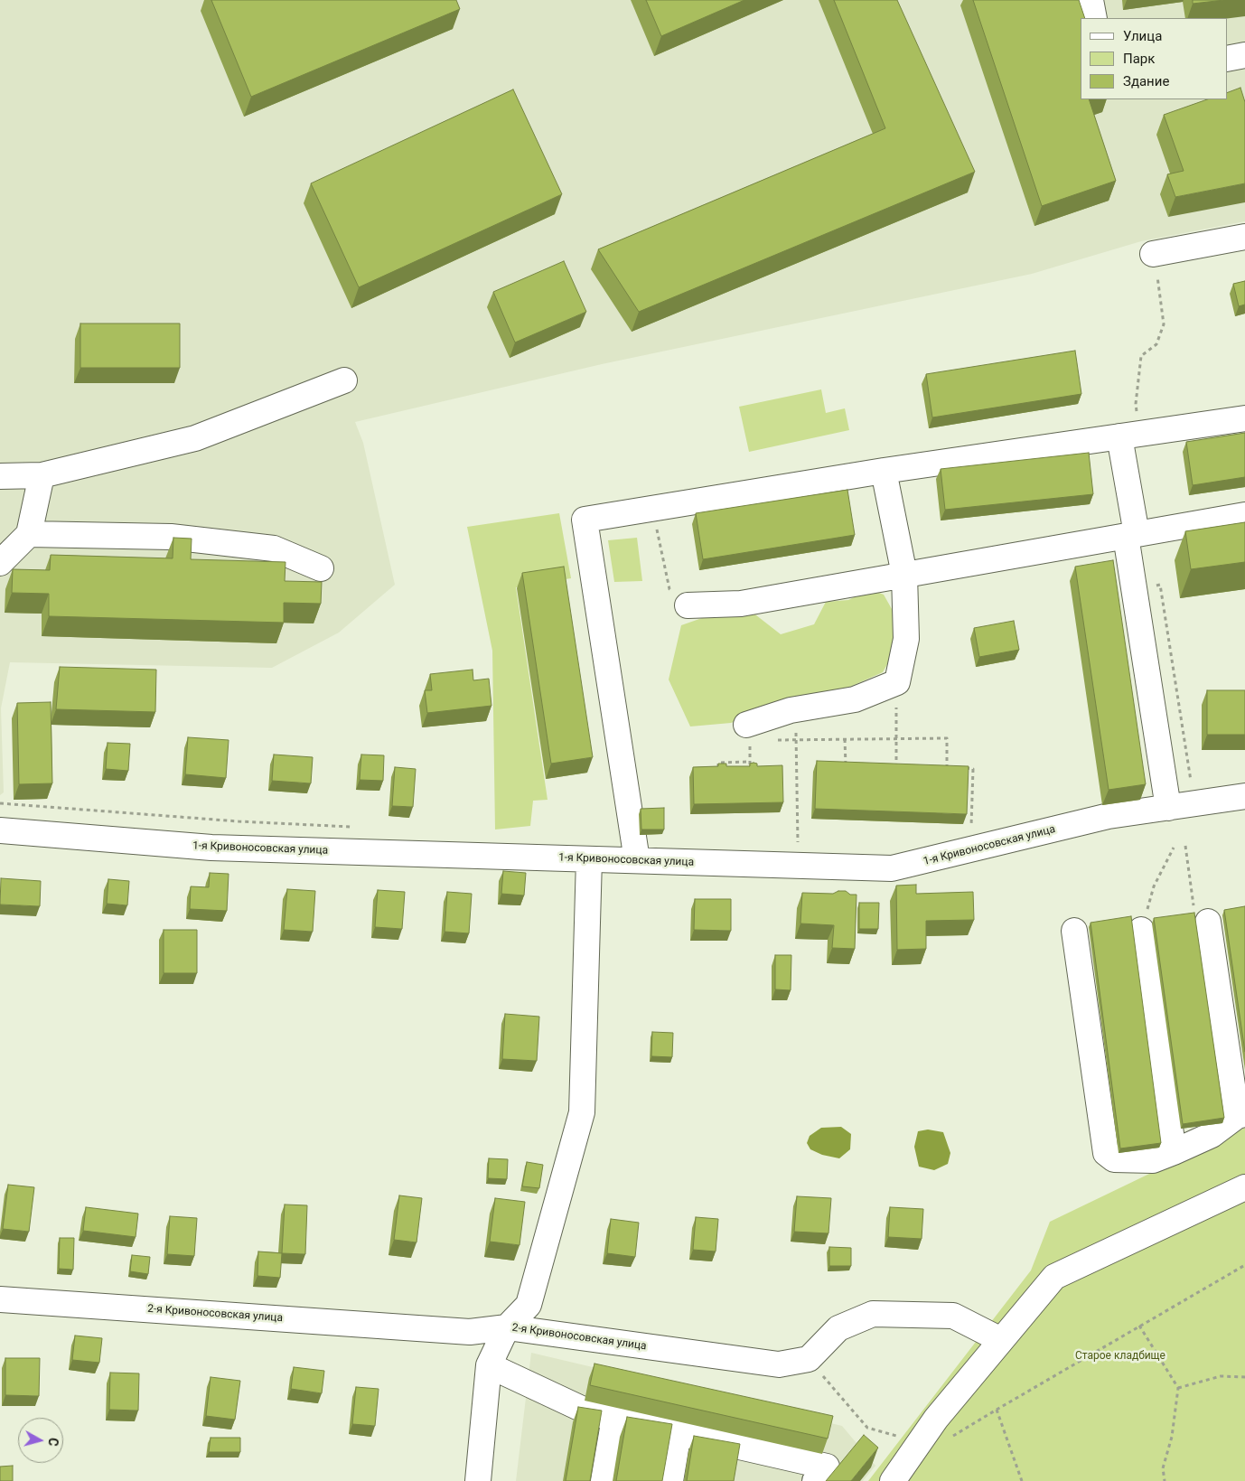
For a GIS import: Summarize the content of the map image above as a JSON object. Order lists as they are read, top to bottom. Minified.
{"streets":{"street":["1-я Кривоносовская улица","2-я Кривоносовская улица"]},"parks":["Старое кладбище"],"legend":["Улица","Парк","Здание"],"north":"right"}
